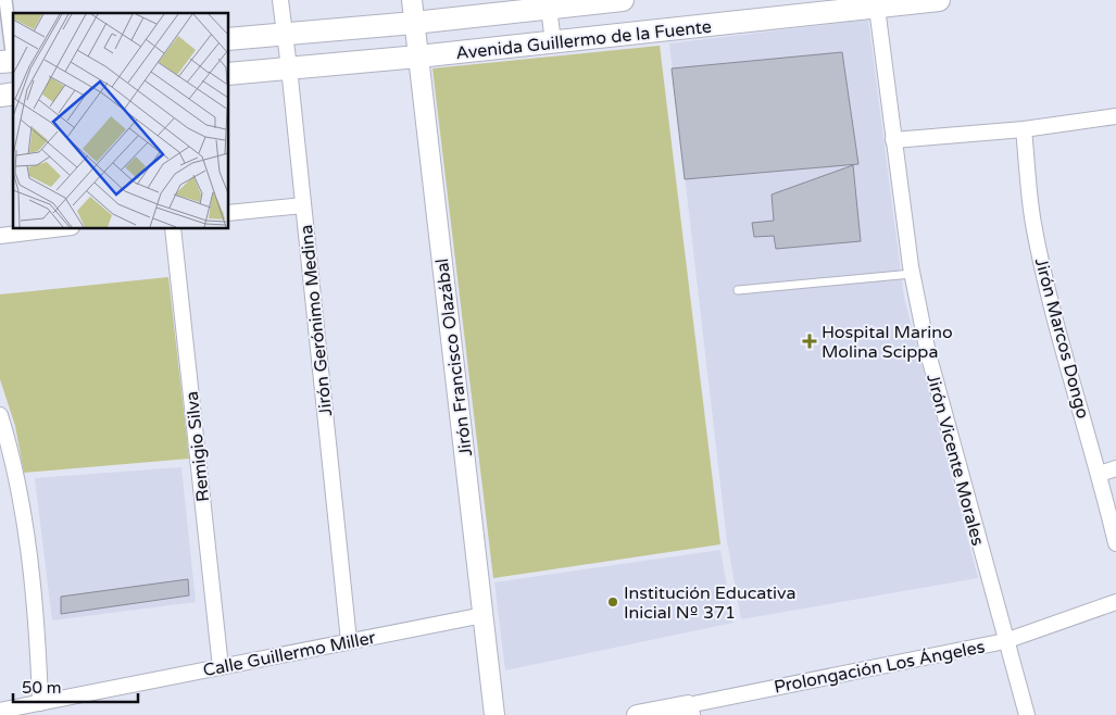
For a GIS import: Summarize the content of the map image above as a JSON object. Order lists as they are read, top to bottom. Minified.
{"streets":{"main road":["Avenida Guillermo de la Fuente"],"street":["Jirón Gerónimo Medina","Jirón Marcos Dongo","Jirón Francisco Olazábal","Remigio Silva","Jirón Vicente Morales","Calle Guillermo Miller","Prolongación Los Ángeles"]},"crossings":[["Avenida Guillermo de la Fuente","Jirón Gerónimo Medina"],["Avenida Guillermo de la Fuente","Jirón Francisco Olazábal"],["Avenida Guillermo de la Fuente","Jirón Vicente Morales"],["Jirón Gerónimo Medina","Calle Guillermo Miller"],["Jirón Francisco Olazábal","Calle Guillermo Miller"],["Remigio Silva","Calle Guillermo Miller"],["Jirón Vicente Morales","Prolongación Los Ángeles"]],"places":{"health":["Hospital Marino Molina Scippa"],"other":["Institución Educativa Inicial Nº 371"]},"scale_bar":"50 m"}
